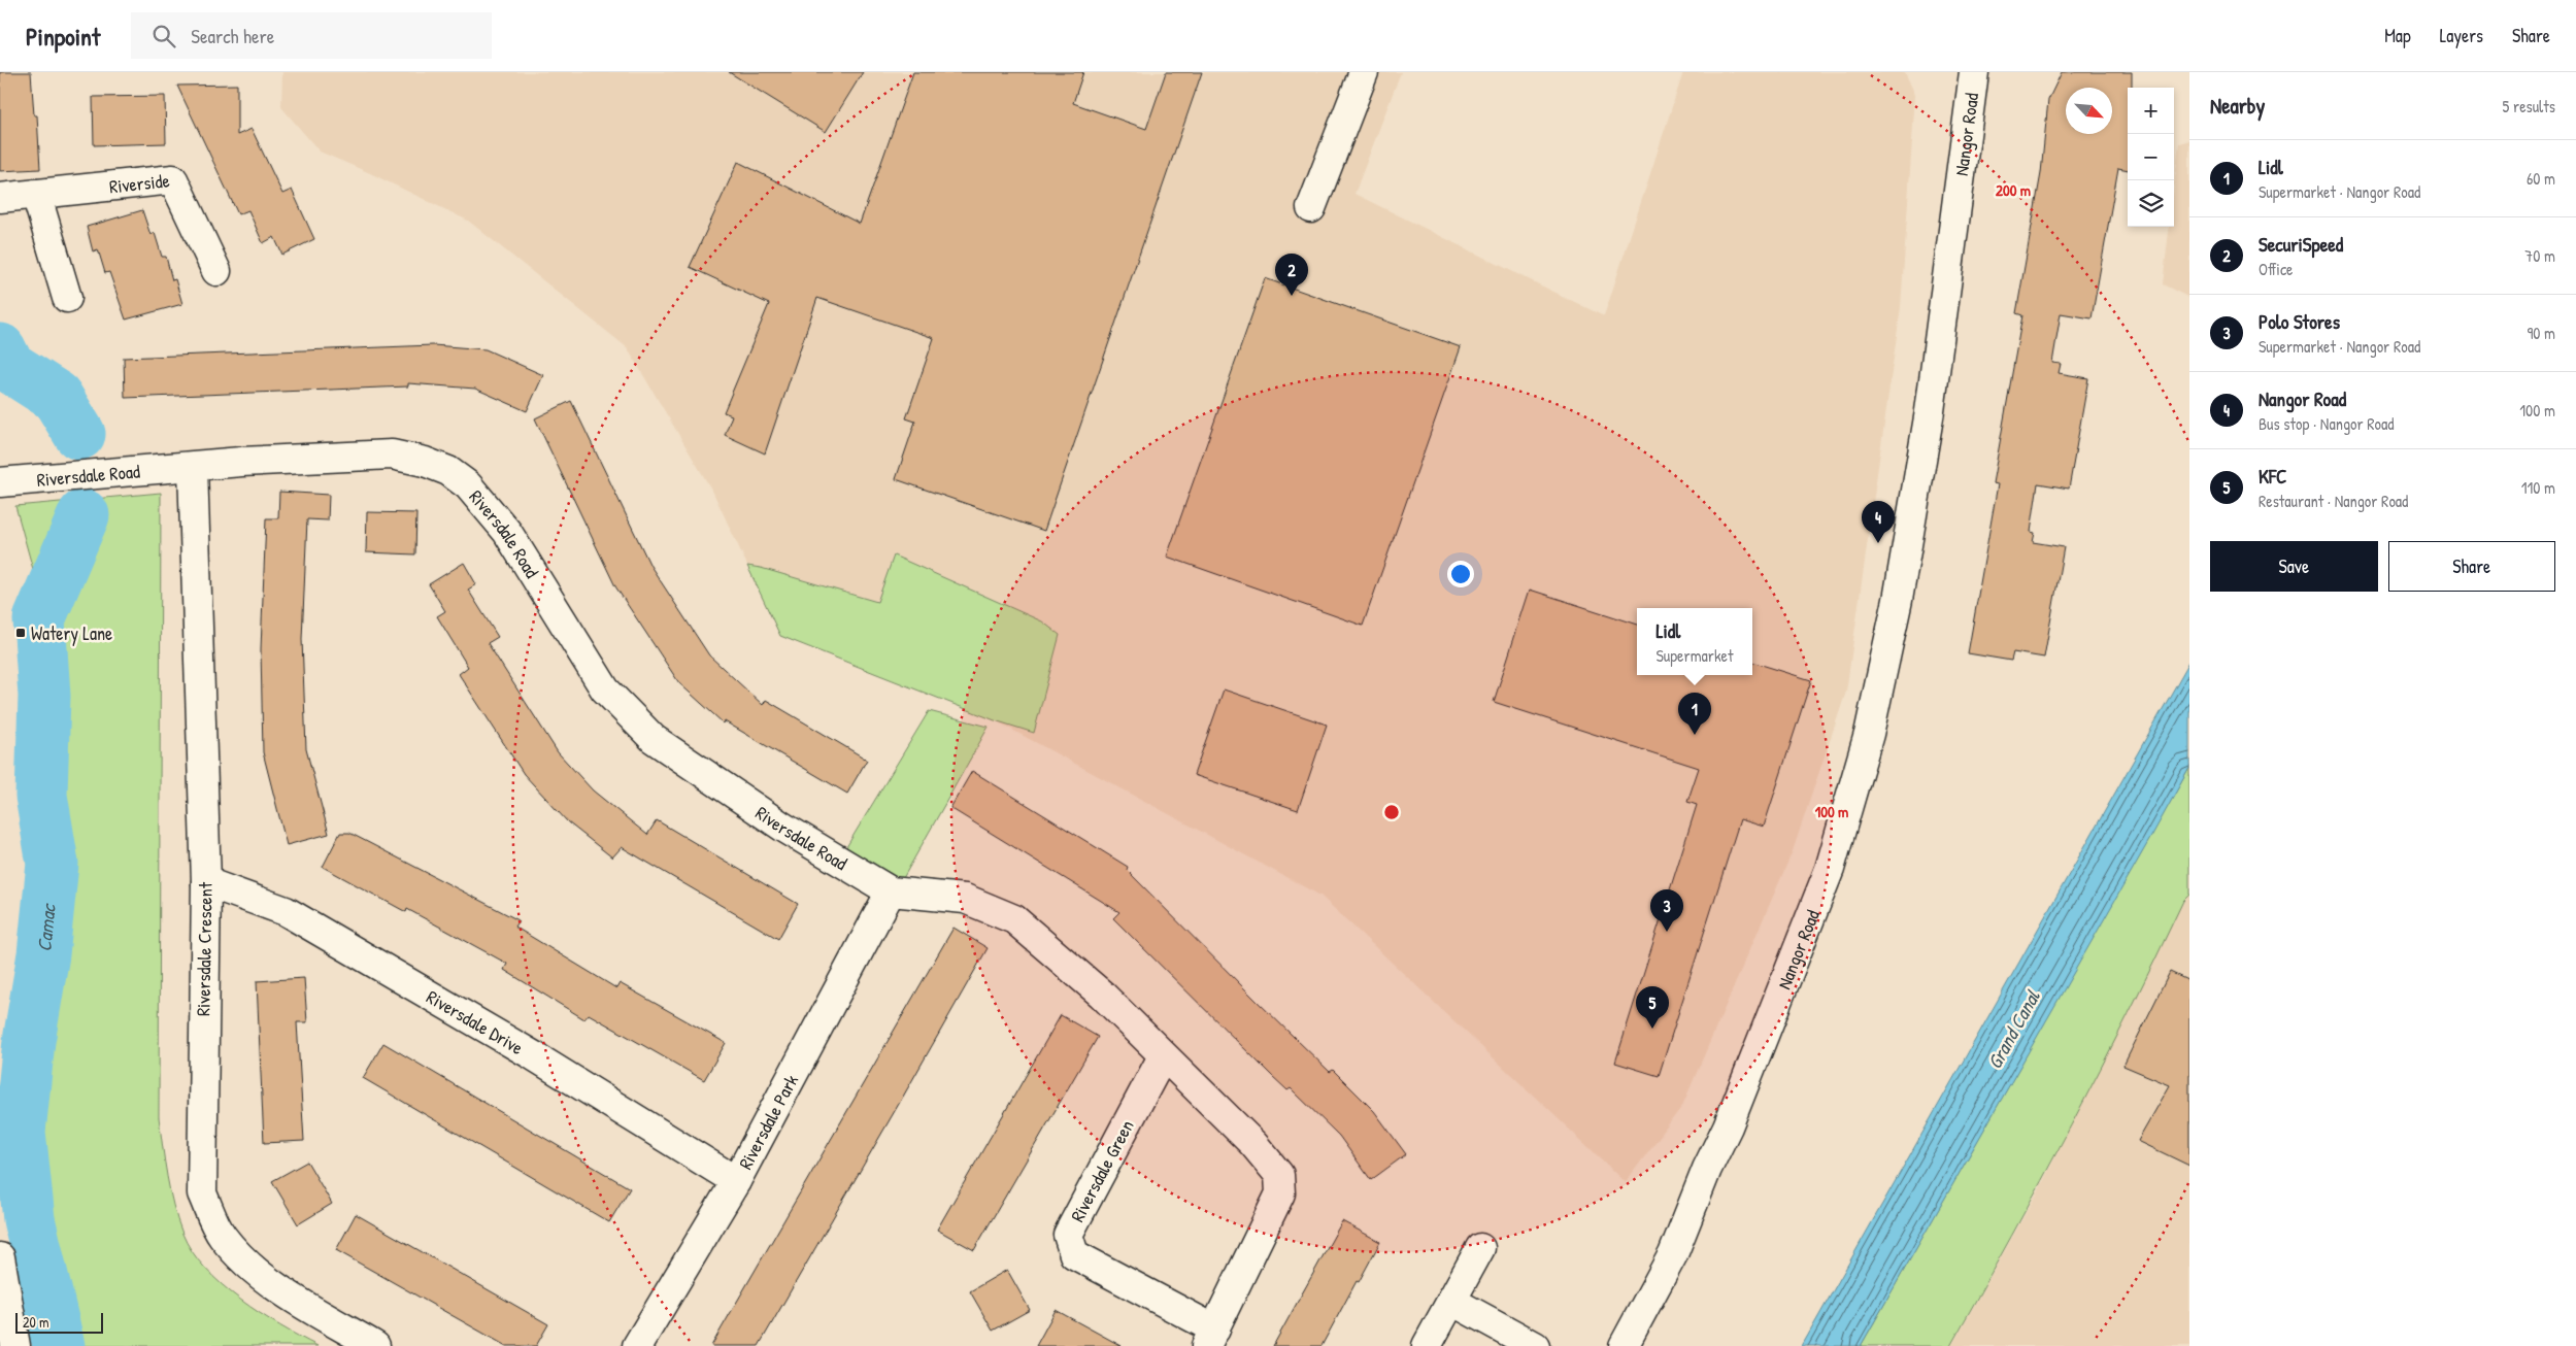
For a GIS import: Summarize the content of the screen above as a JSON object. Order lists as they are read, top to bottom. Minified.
{"streets":{"street":["Nangor Road","Riverside","Riversdale Road","Riversdale Crescent","Riversdale Drive","Riversdale Park","Riversdale Green"]},"crossings":[["Riversdale Road","Riversdale Crescent"],["Riversdale Road","Riversdale Park"],["Riversdale Road","Riversdale Green"],["Riversdale Crescent","Riversdale Drive"],["Riversdale Drive","Riversdale Park"],["Riversdale Park","Riversdale Green"]],"water":["Camac","Grand Canal"],"places":{"transit":["Watery Lane"]},"scale_bar":"20 m","north":"bottom right","page":{"header":"Pinpoint","search":"Search here","nav":["Map","Layers","Share"],"heading":["Nearby","5 results"],"map_buttons":["+","−"],"list":[{"mark":"1","name":"Lidl","note":"Supermarket · Nangor Road","value":"60 m"},{"mark":"2","name":"SecuriSpeed","note":"Office","value":"70 m"},{"mark":"3","name":"Polo Stores","note":"Supermarket · Nangor Road","value":"90 m"},{"mark":"4","name":"Nangor Road","note":"Bus stop · Nangor Road","value":"100 m"},{"mark":"5","name":"KFC","note":"Restaurant · Nangor Road","value":"110 m"}],"pins":["2","4","1","3","5"],"buttons":["Save","Share"],"popup":["Lidl","Supermarket"],"scale":"20 m"},"rings":["200 m","100 m"]}
